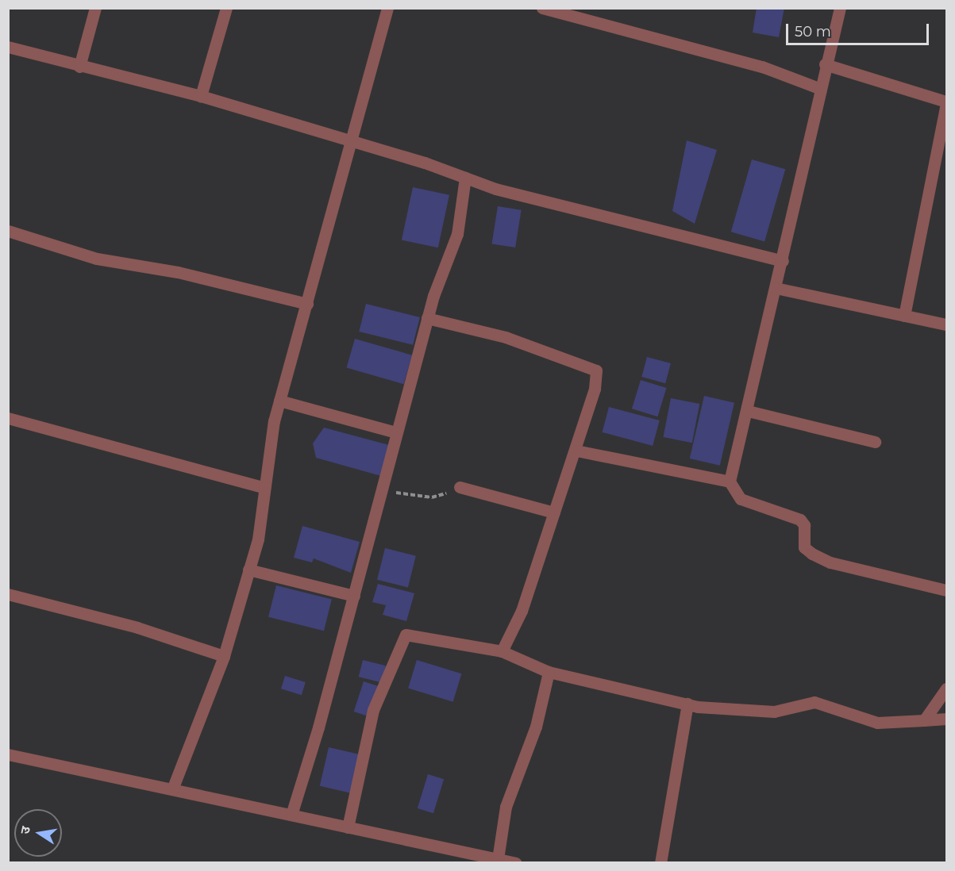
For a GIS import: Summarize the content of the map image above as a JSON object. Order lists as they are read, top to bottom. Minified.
{"scale_bar":"50 m","north":"left"}
